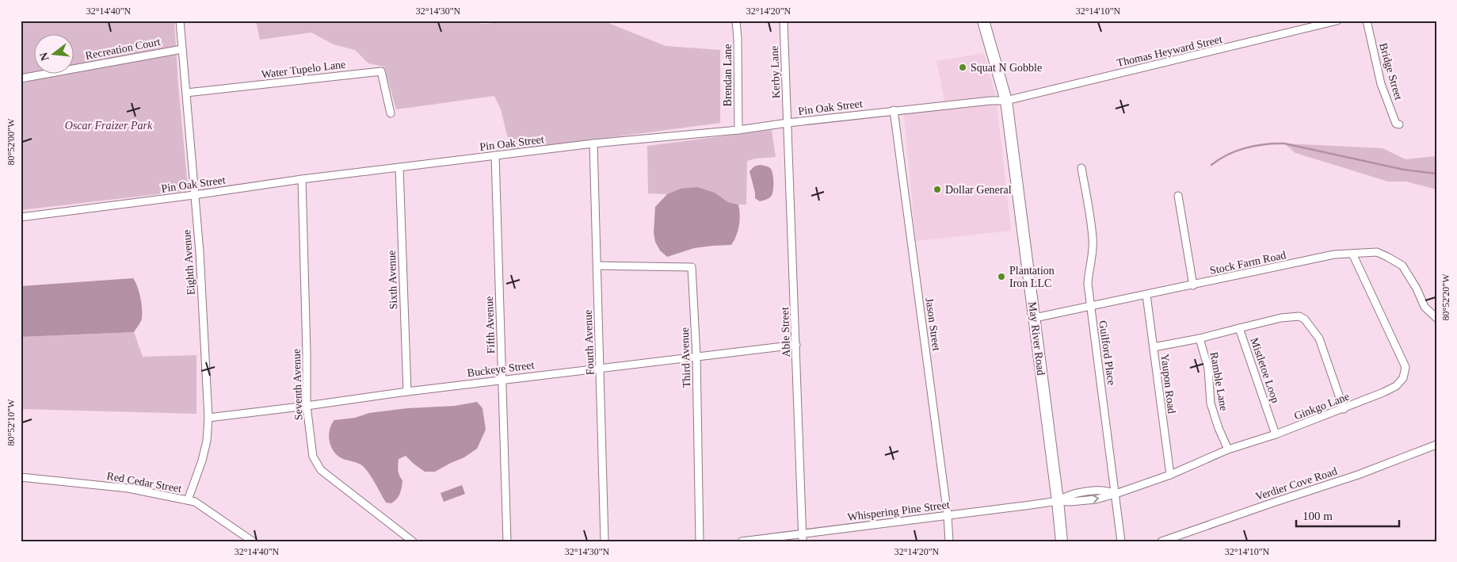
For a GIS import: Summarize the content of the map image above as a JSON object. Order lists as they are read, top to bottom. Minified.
{"streets":{"main road":["May River Road"],"street":["Recreation Court","Thomas Heyward Street","Water Tupelo Lane","Bridge Street","Kerby Lane","Brendan Lane","Pin Oak Street","Eighth Avenue","Stock Farm Road","Sixth Avenue","Jason Street","Fifth Avenue","Able Street","Fourth Avenue","Guilford Place","Third Avenue","Buckeye Street","Mistletoe Loop","Ramble Lane","Yaupon Road","Seventh Avenue","Ginkgo Lane","Red Cedar Street","Verdier Cove Road","Whispering Pine Street"]},"crossings":[["Recreation Court","Eighth Avenue"],["Thomas Heyward Street","Pin Oak Street"],["Thomas Heyward Street","May River Road"],["Water Tupelo Lane","Eighth Avenue"],["Kerby Lane","Pin Oak Street"],["Kerby Lane","Able Street"],["Brendan Lane","Pin Oak Street"],["Pin Oak Street","Eighth Avenue"],["Pin Oak Street","Sixth Avenue"],["Pin Oak Street","Jason Street"],["Pin Oak Street","Fifth Avenue"],["Pin Oak Street","Able Street"],["Pin Oak Street","May River Road"],["Pin Oak Street","Fourth Avenue"],["Pin Oak Street","Seventh Avenue"],["Eighth Avenue","Buckeye Street"],["Eighth Avenue","Red Cedar Street"],["Stock Farm Road","May River Road"],["Stock Farm Road","Guilford Place"],["Stock Farm Road","Yaupon Road"],["Stock Farm Road","Ginkgo Lane"],["Sixth Avenue","Buckeye Street"],["Jason Street","Whispering Pine Street"],["Fifth Avenue","Buckeye Street"],["Able Street","Buckeye Street"],["Able Street","Whispering Pine Street"],["May River Road","Ginkgo Lane"],["May River Road","Whispering Pine Street"],["Fourth Avenue","Third Avenue"],["Fourth Avenue","Buckeye Street"],["Guilford Place","Ginkgo Lane"],["Third Avenue","Buckeye Street"],["Buckeye Street","Seventh Avenue"],["Mistletoe Loop","Ramble Lane"],["Mistletoe Loop","Yaupon Road"],["Mistletoe Loop","Ginkgo Lane"],["Ramble Lane","Ginkgo Lane"],["Yaupon Road","Ginkgo Lane"],["Ginkgo Lane","Whispering Pine Street"]],"parks":["Oscar Fraizer Park"],"places":["Squat N Gobble","Dollar General","Plantation Iron LLC"],"scale_bar":"100 m","north":"left","coordinates":["32°14'40\"N","32°14'30\"N","32°14'20\"N","32°14'10\"N","80°52'00\"W","80°52'20\"W","80°52'10\"W"]}
